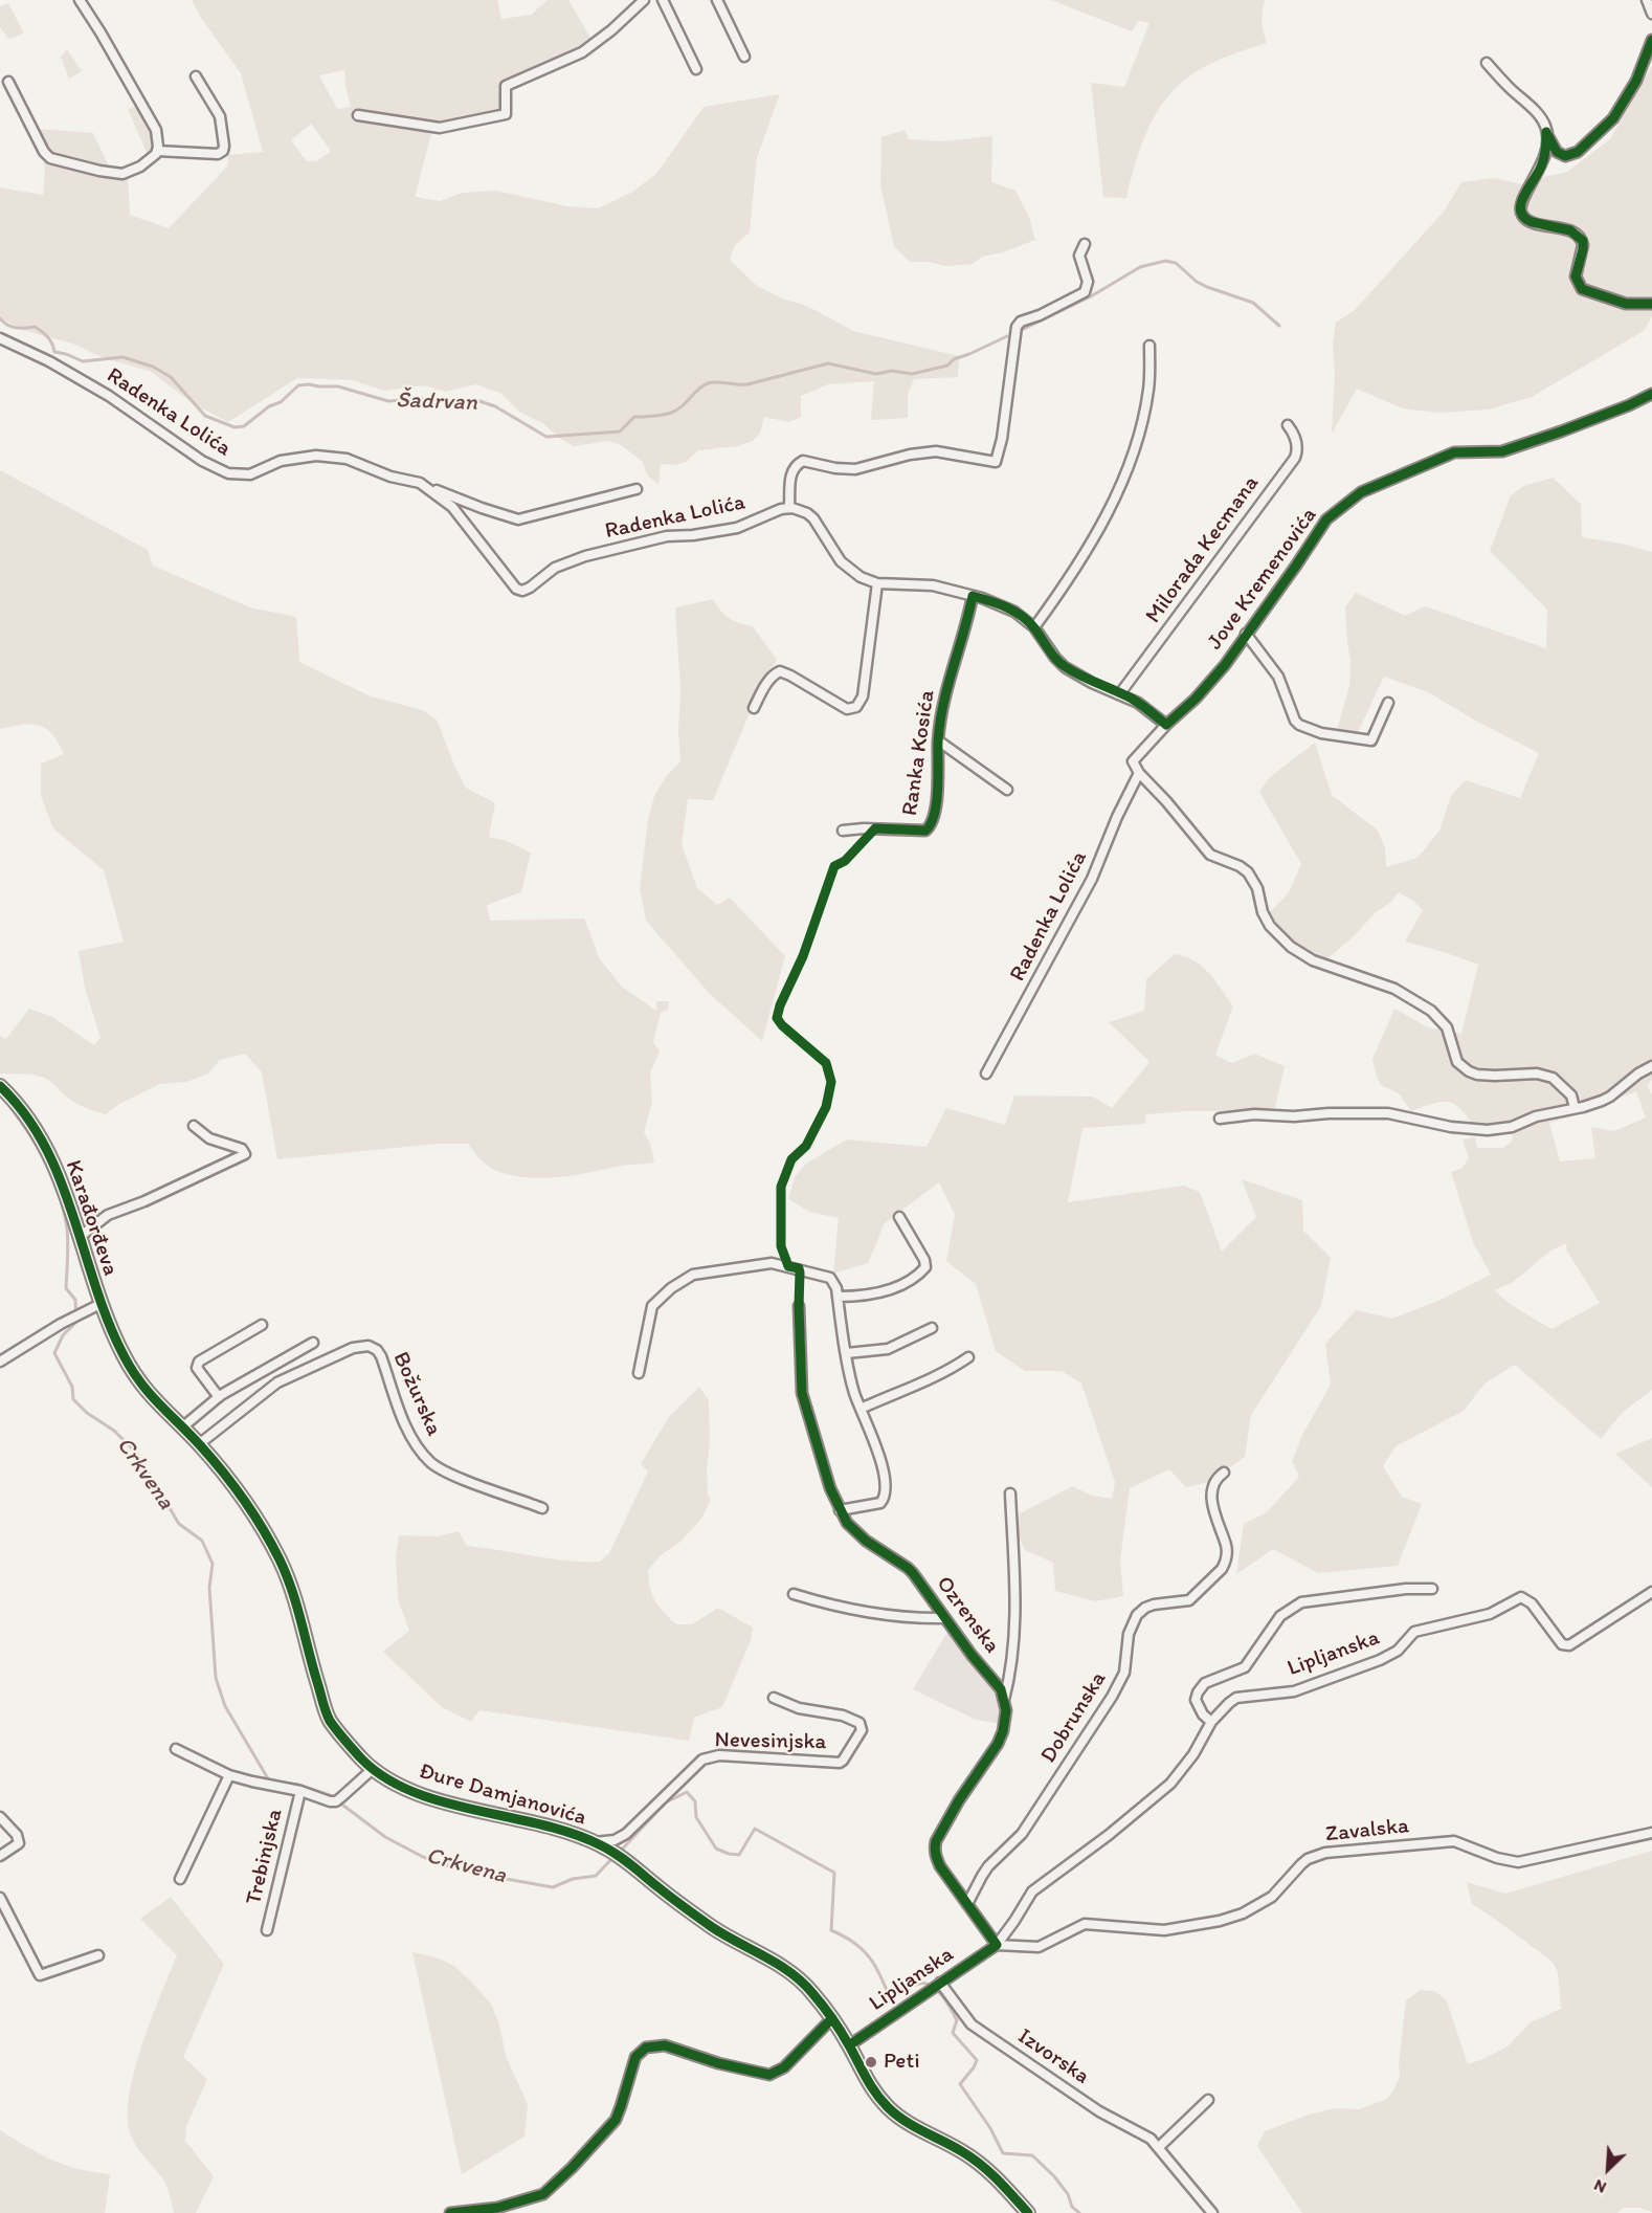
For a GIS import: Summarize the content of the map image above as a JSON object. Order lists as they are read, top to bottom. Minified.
{"streets":{"main road":["Karađorđeva","Đure Damjanovića"],"street":["Radenka Lolića","Milorada Kecmana","Jove Kremenovića","Ranka Kosića","Božurska","Ozrenska","Lipljanska","Dobrunska","Nevesinjska","Zavalska","Trebinjska","Izvorska"]},"crossings":[["Radenka Lolića","Jove Kremenovića"],["Karađorđeva","Đure Damjanovića"],["Božurska","Đure Damjanovića"],["Ozrenska","Lipljanska"],["Ozrenska","Dobrunska"],["Ozrenska","Zavalska"],["Lipljanska","Đure Damjanovića"],["Lipljanska","Zavalska"],["Lipljanska","Izvorska"],["Nevesinjska","Đure Damjanovića"],["Đure Damjanovića","Trebinjska"]],"water":["Šadrvan","Crkvena"],"places":["Peti"],"north":"bottom left"}
